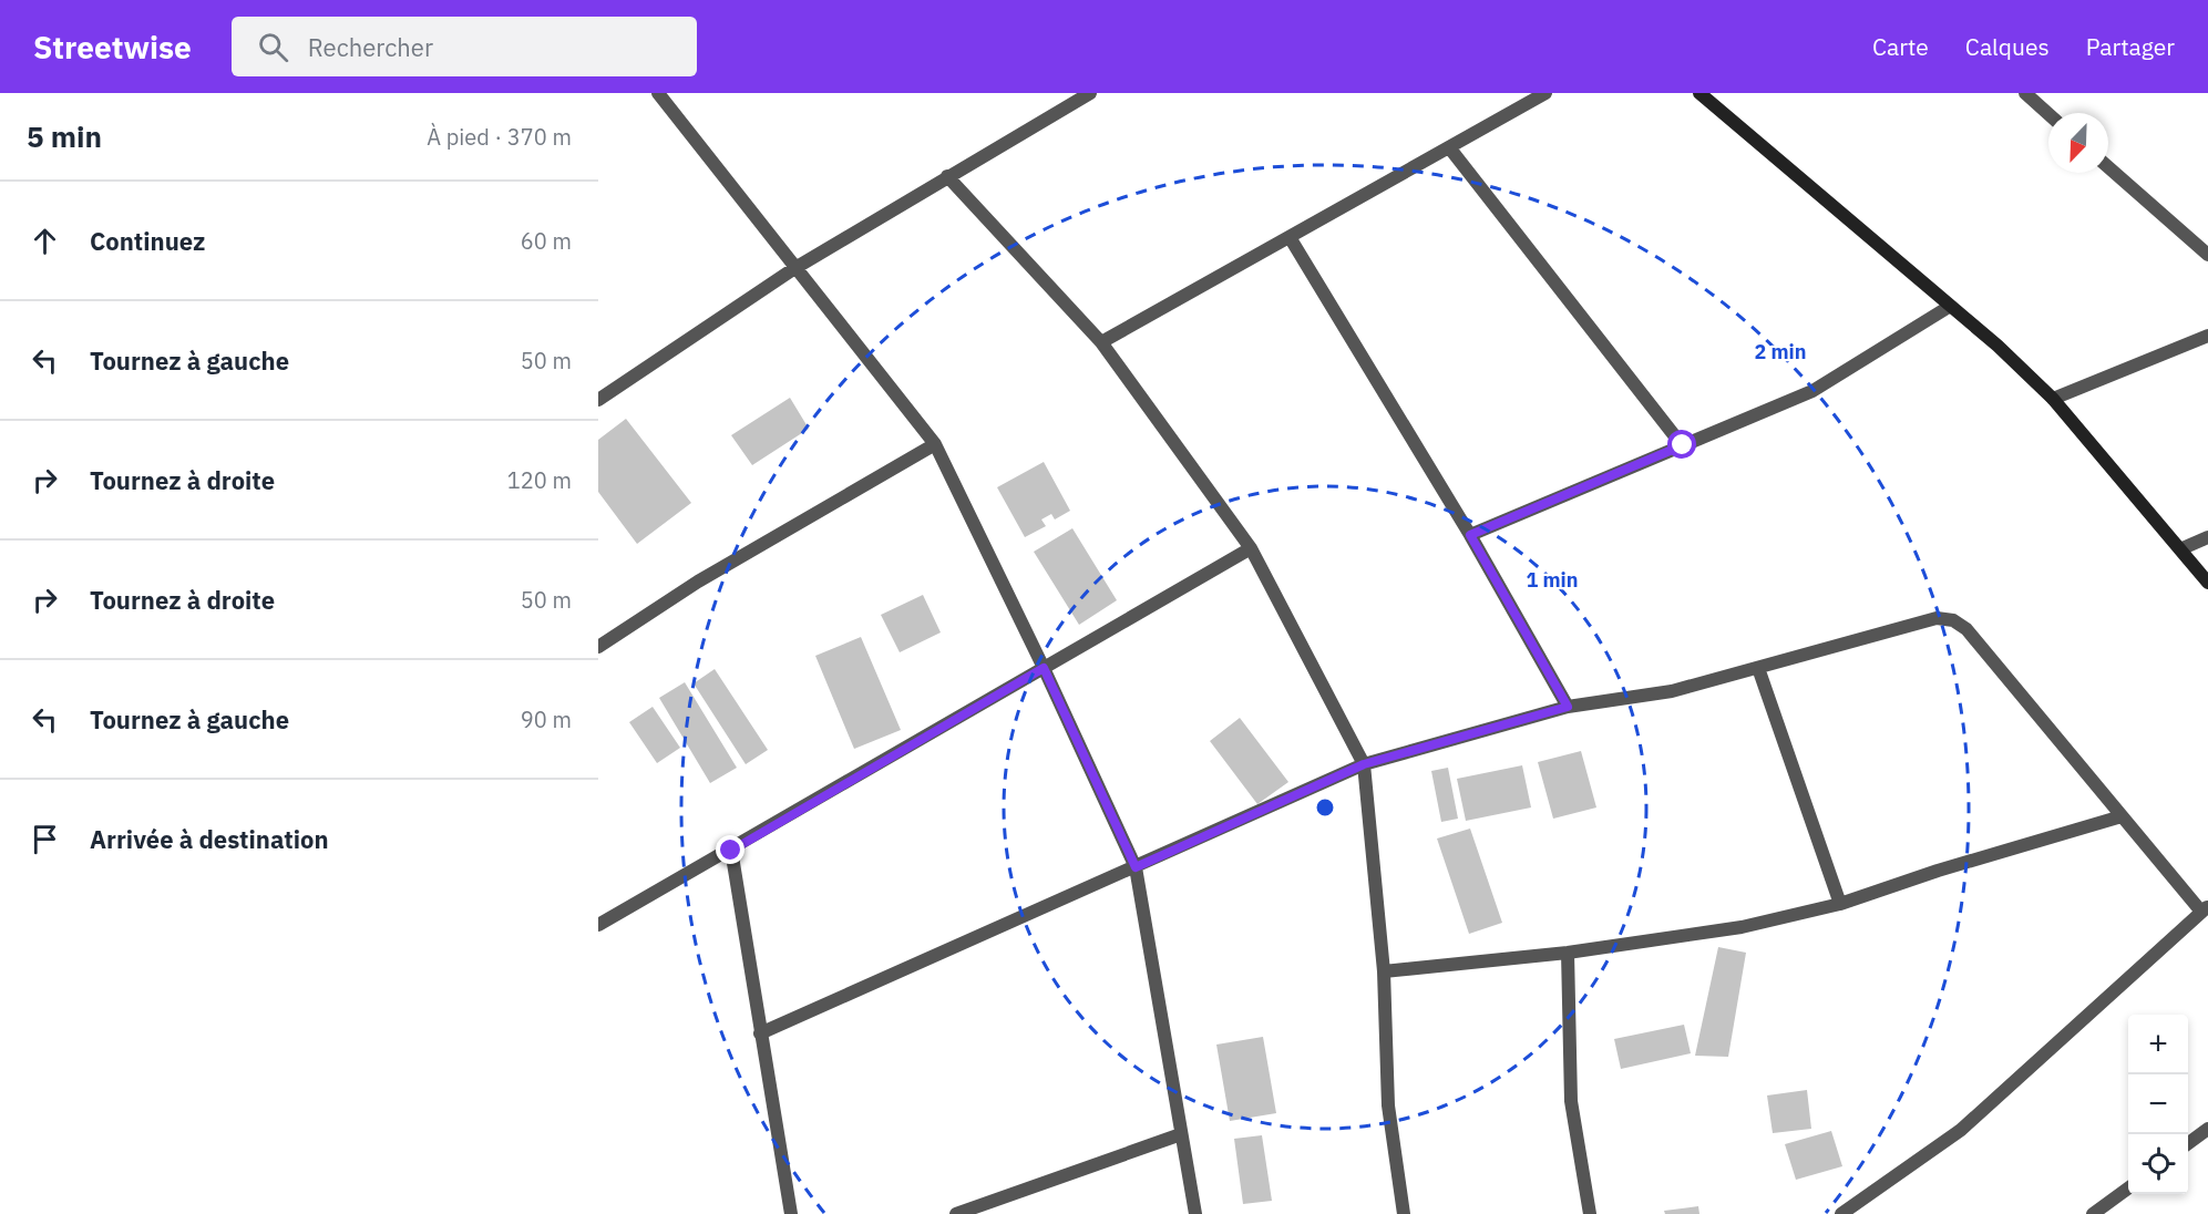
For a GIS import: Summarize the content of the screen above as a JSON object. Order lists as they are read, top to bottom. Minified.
{"north":"bottom left","page":{"header":"Streetwise","search":"Rechercher","nav":["Carte","Calques","Partager"],"heading":["5 min","À pied · 370 m"],"list":[["Continuez","60 m"],["Tournez à gauche","50 m"],["Tournez à droite","120 m"],["Tournez à droite","50 m"],["Tournez à gauche","90 m"],"Arrivée à destination"],"map_buttons":["+","−"]},"rings":["2 min","1 min"]}
